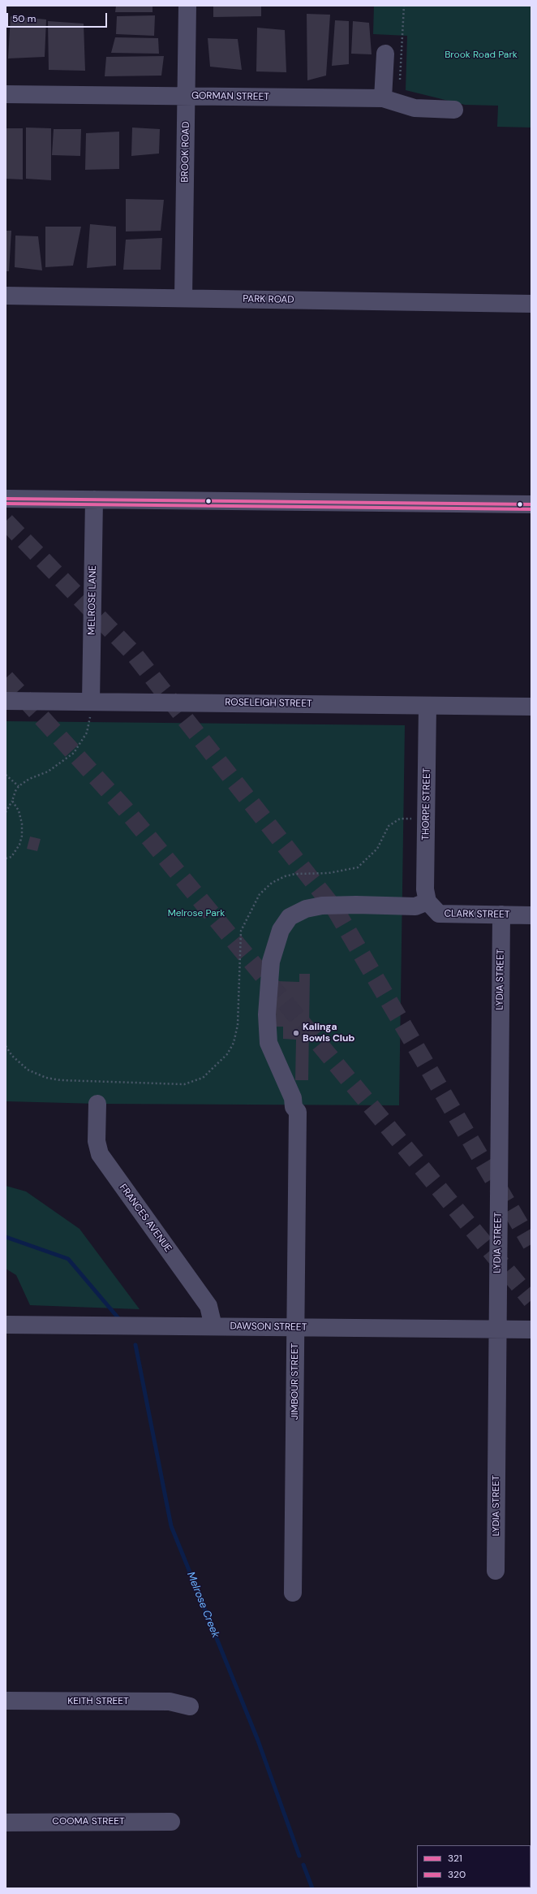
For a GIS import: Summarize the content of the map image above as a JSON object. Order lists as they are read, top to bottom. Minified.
{"streets":{"street":["GORMAN STREET","BROOK ROAD","PARK ROAD","MELROSE LANE","ROSELEIGH STREET","THORPE STREET","CLARK STREET","LYDIA STREET","FRANCES AVENUE","DAWSON STREET","JIMBOUR STREET","KEITH STREET","COOMA STREET"]},"crossings":[["GORMAN STREET","BROOK ROAD"],["BROOK ROAD","PARK ROAD"],["MELROSE LANE","ROSELEIGH STREET"],["ROSELEIGH STREET","THORPE STREET"],["THORPE STREET","CLARK STREET"],["THORPE STREET","JIMBOUR STREET"],["CLARK STREET","LYDIA STREET"],["CLARK STREET","JIMBOUR STREET"],["LYDIA STREET","DAWSON STREET"],["FRANCES AVENUE","DAWSON STREET"],["DAWSON STREET","JIMBOUR STREET"]],"water":["Melrose Creek"],"parks":["Brook Road Park","Melrose Park"],"places":["Kalinga Bowls Club"],"lines":["transit line 321","transit line 320"],"legend":["321","320"],"scale_bar":"50 m"}
